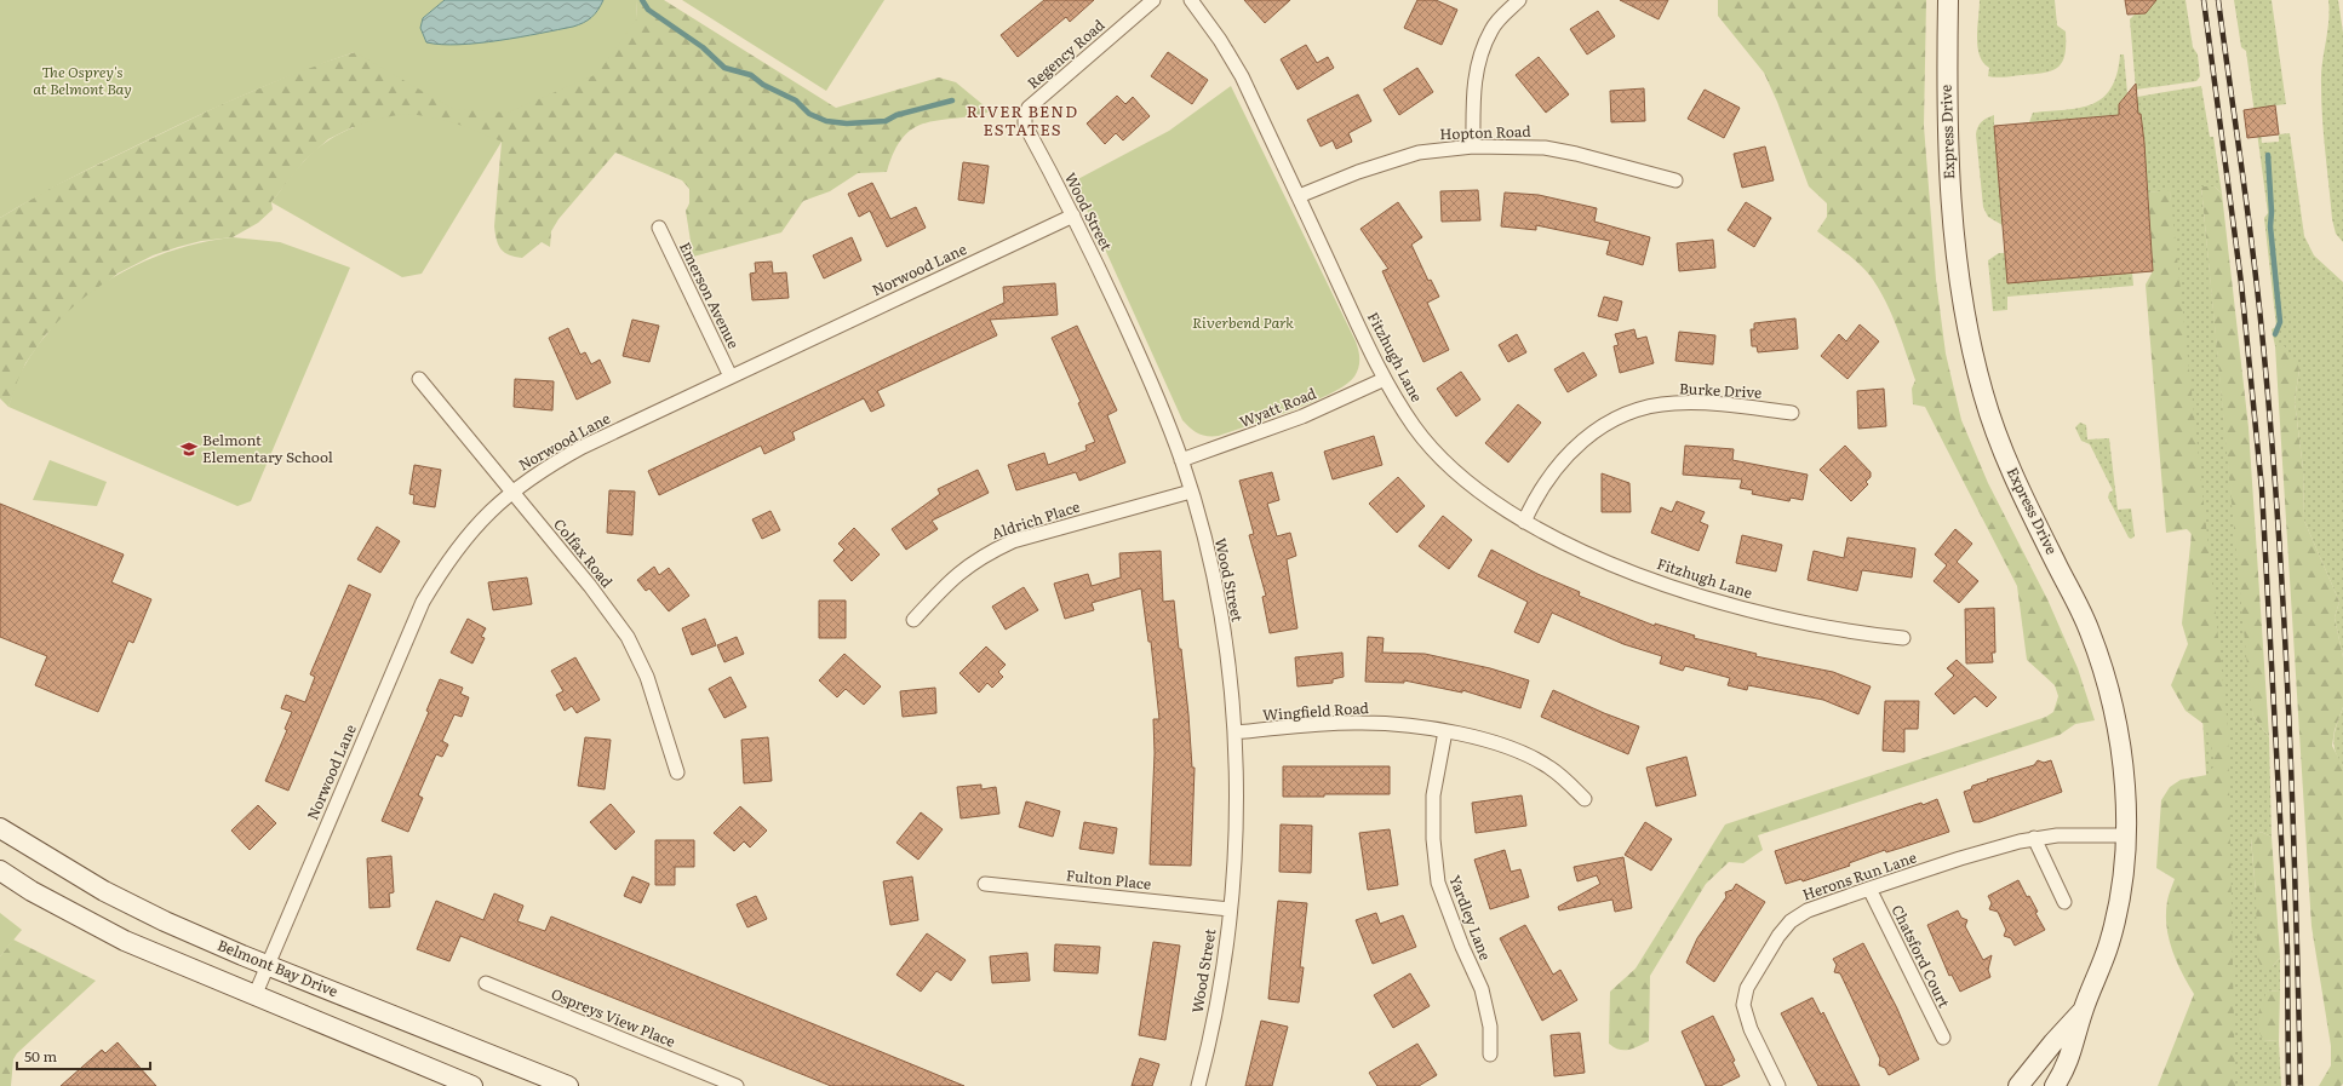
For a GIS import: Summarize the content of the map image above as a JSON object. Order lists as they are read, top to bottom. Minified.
{"streets":{"street":["Regency Road","Express Drive","Hopton Road","Wood Street","Norwood Lane","Emerson Avenue","Fitzhugh Lane","Burke Drive","Wyatt Road","Aldrich Place","Colfax Road","Wingfield Road","Herons Run Lane","Fulton Place","Yardley Lane","Chatsford Court","Belmont Bay Drive","Ospreys View Place"]},"crossings":[["Regency Road","Wood Street"],["Express Drive","Herons Run Lane"],["Hopton Road","Fitzhugh Lane"],["Wood Street","Norwood Lane"],["Wood Street","Wyatt Road"],["Wood Street","Aldrich Place"],["Wood Street","Wingfield Road"],["Wood Street","Fulton Place"],["Norwood Lane","Emerson Avenue"],["Norwood Lane","Colfax Road"],["Norwood Lane","Belmont Bay Drive"],["Fitzhugh Lane","Burke Drive"],["Fitzhugh Lane","Wyatt Road"],["Wingfield Road","Yardley Lane"],["Herons Run Lane","Chatsford Court"]],"districts":["RIVER BEND ESTATES"],"parks":["The Osprey's at Belmont Bay","Riverbend Park"],"places":{"school or university":["Belmont Elementary School"]},"scale_bar":"50 m"}
